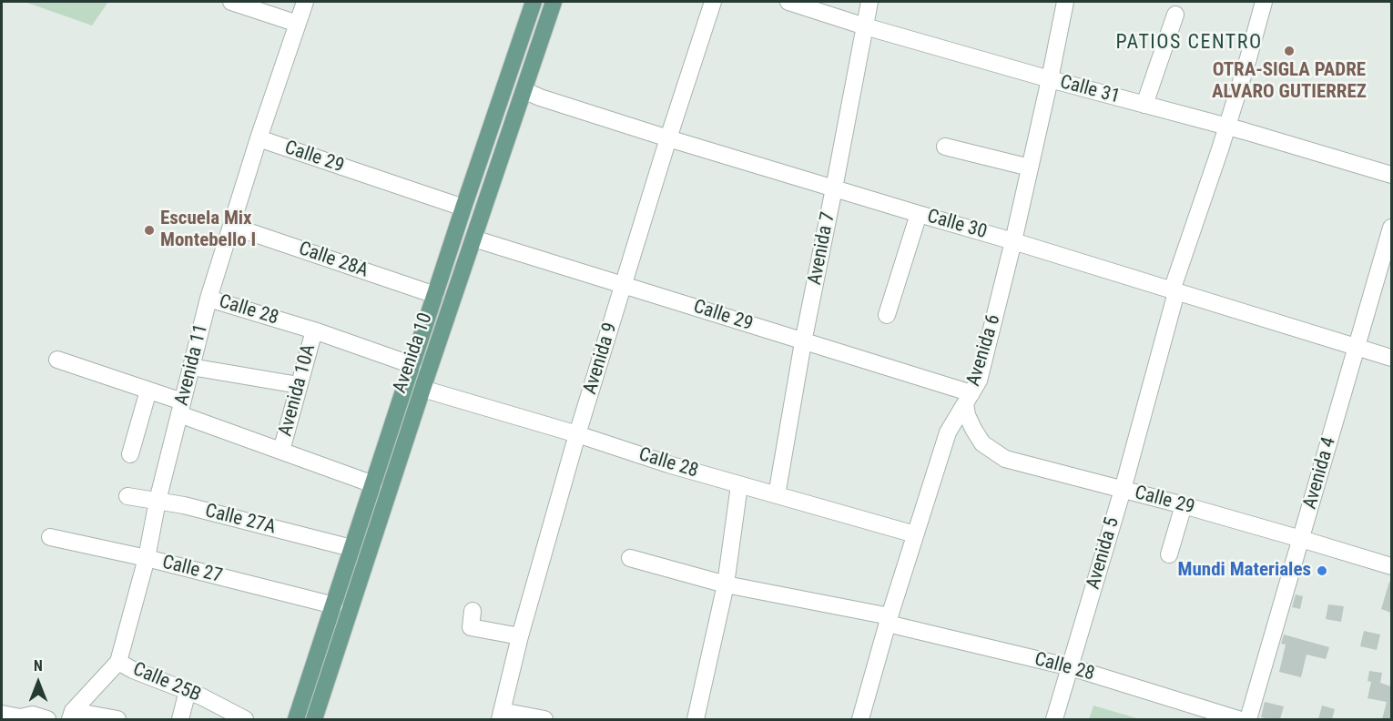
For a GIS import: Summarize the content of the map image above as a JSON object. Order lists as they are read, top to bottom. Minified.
{"streets":{"main road":["Avenida 10"],"street":["Calle 31","Calle 29","Calle 30","Avenida 7","Calle 28A","Calle 28","Avenida 6","Avenida 9","Avenida 11","Avenida 10A","Avenida 4","Calle 27A","Avenida 5","Calle 27","Calle 25B"]},"crossings":[["Calle 31","Avenida 7"],["Calle 31","Avenida 6"],["Calle 31","Avenida 5"],["Calle 29","Avenida 7"],["Calle 29","Avenida 6"],["Calle 29","Avenida 10"],["Calle 29","Avenida 9"],["Calle 29","Avenida 11"],["Calle 29","Avenida 4"],["Calle 29","Avenida 5"],["Calle 30","Avenida 7"],["Calle 30","Avenida 6"],["Calle 30","Avenida 10"],["Calle 30","Avenida 9"],["Calle 30","Avenida 4"],["Calle 30","Avenida 5"],["Avenida 7","Calle 28"],["Calle 28A","Avenida 10"],["Calle 28A","Avenida 11"],["Calle 28","Avenida 6"],["Calle 28","Avenida 10"],["Calle 28","Avenida 9"],["Calle 28","Avenida 11"],["Calle 28","Avenida 10A"],["Calle 28","Avenida 5"],["Avenida 10","Calle 27A"],["Avenida 10","Calle 27"],["Avenida 11","Calle 27A"],["Avenida 11","Calle 27"],["Avenida 11","Calle 25B"]],"districts":["PATIOS CENTRO"],"places":["OTRA-SIGLA PADRE ALVARO GUTIERREZ","Escuela Mix Montebello I","Mundi Materiales"],"north":"top"}
